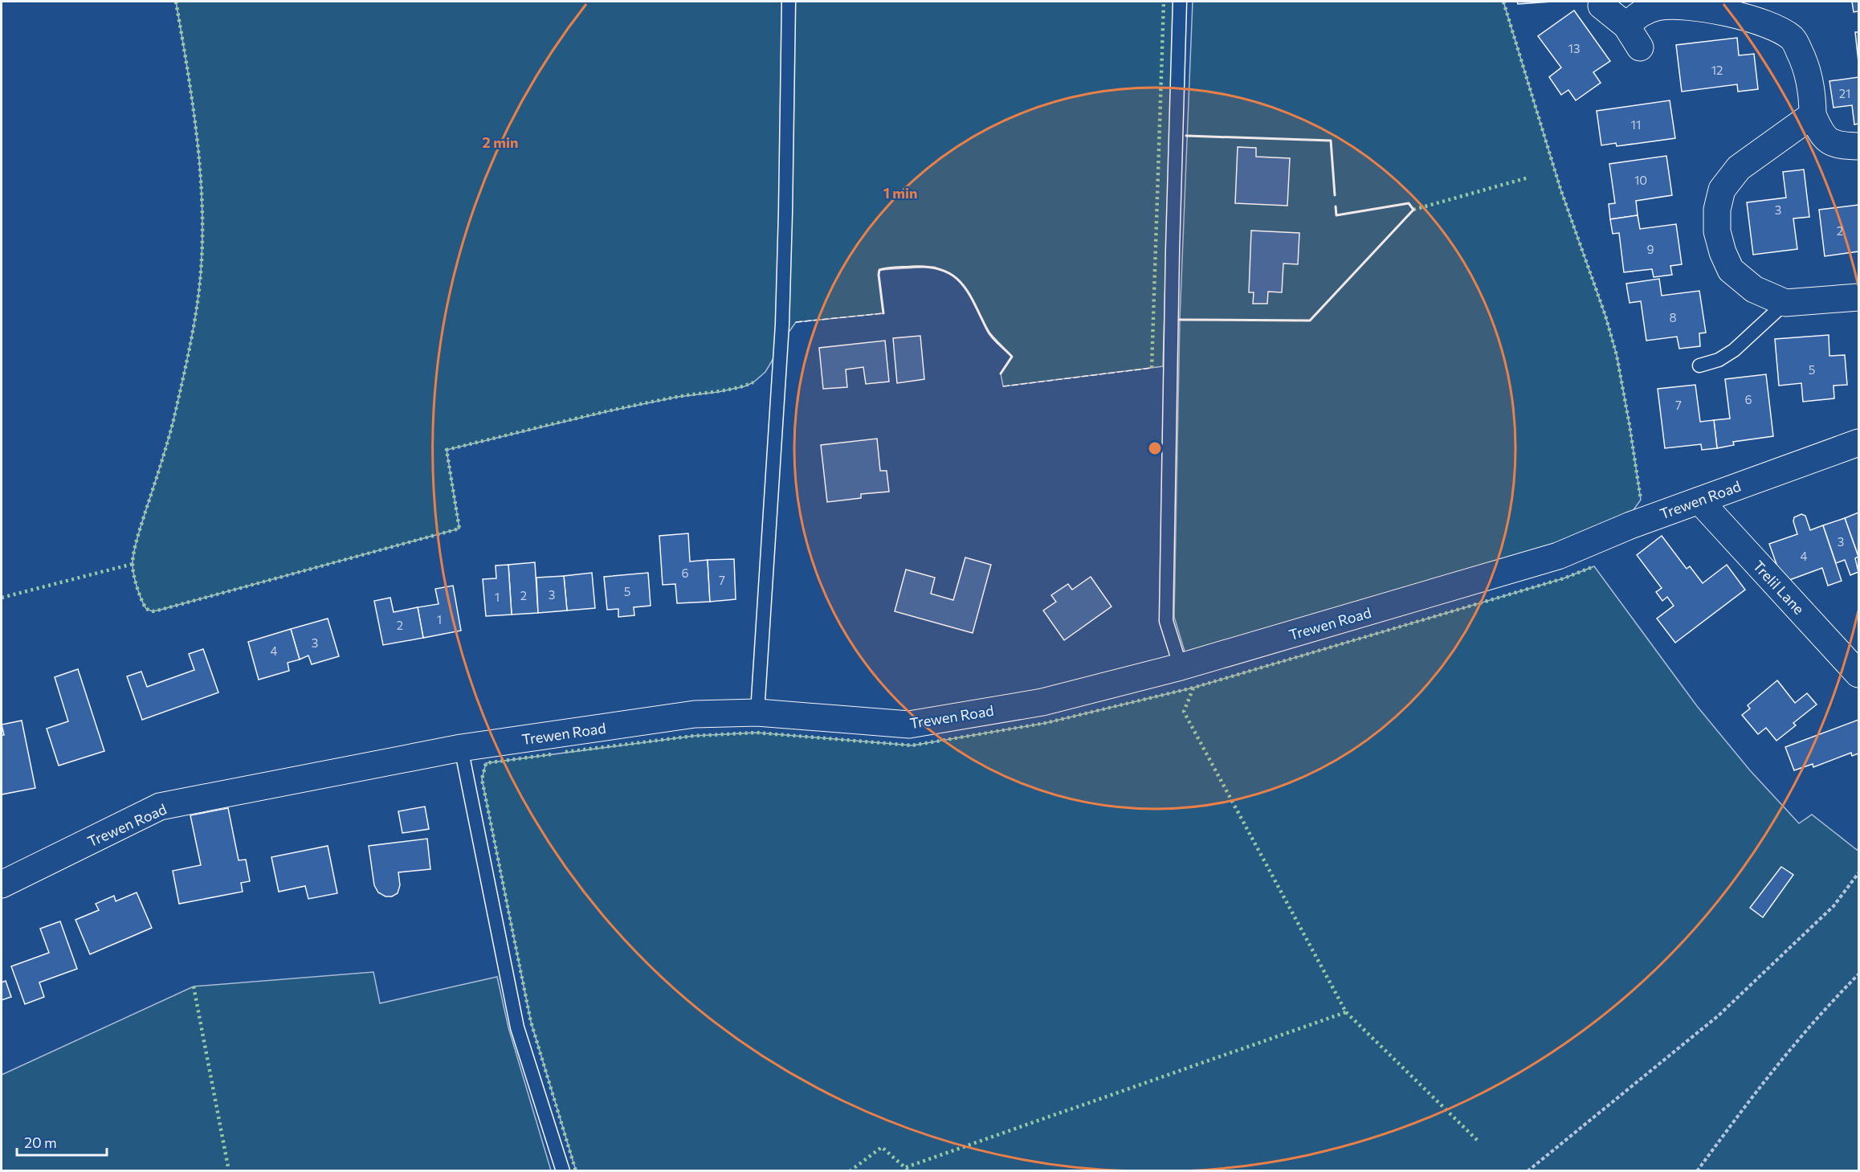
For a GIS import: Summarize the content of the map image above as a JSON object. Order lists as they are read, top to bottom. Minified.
{"streets":{"street":["Trewen Road","Trelil Lane"]},"crossings":[["Trewen Road","Trelil Lane"]],"house_numbers":["13","12","21","11","10","3","2","9","8","5","6","7","3","4","6","7","5","3","2","1","1","2","3","4"],"scale_bar":"20 m","rings":["2 min","1 min"]}
